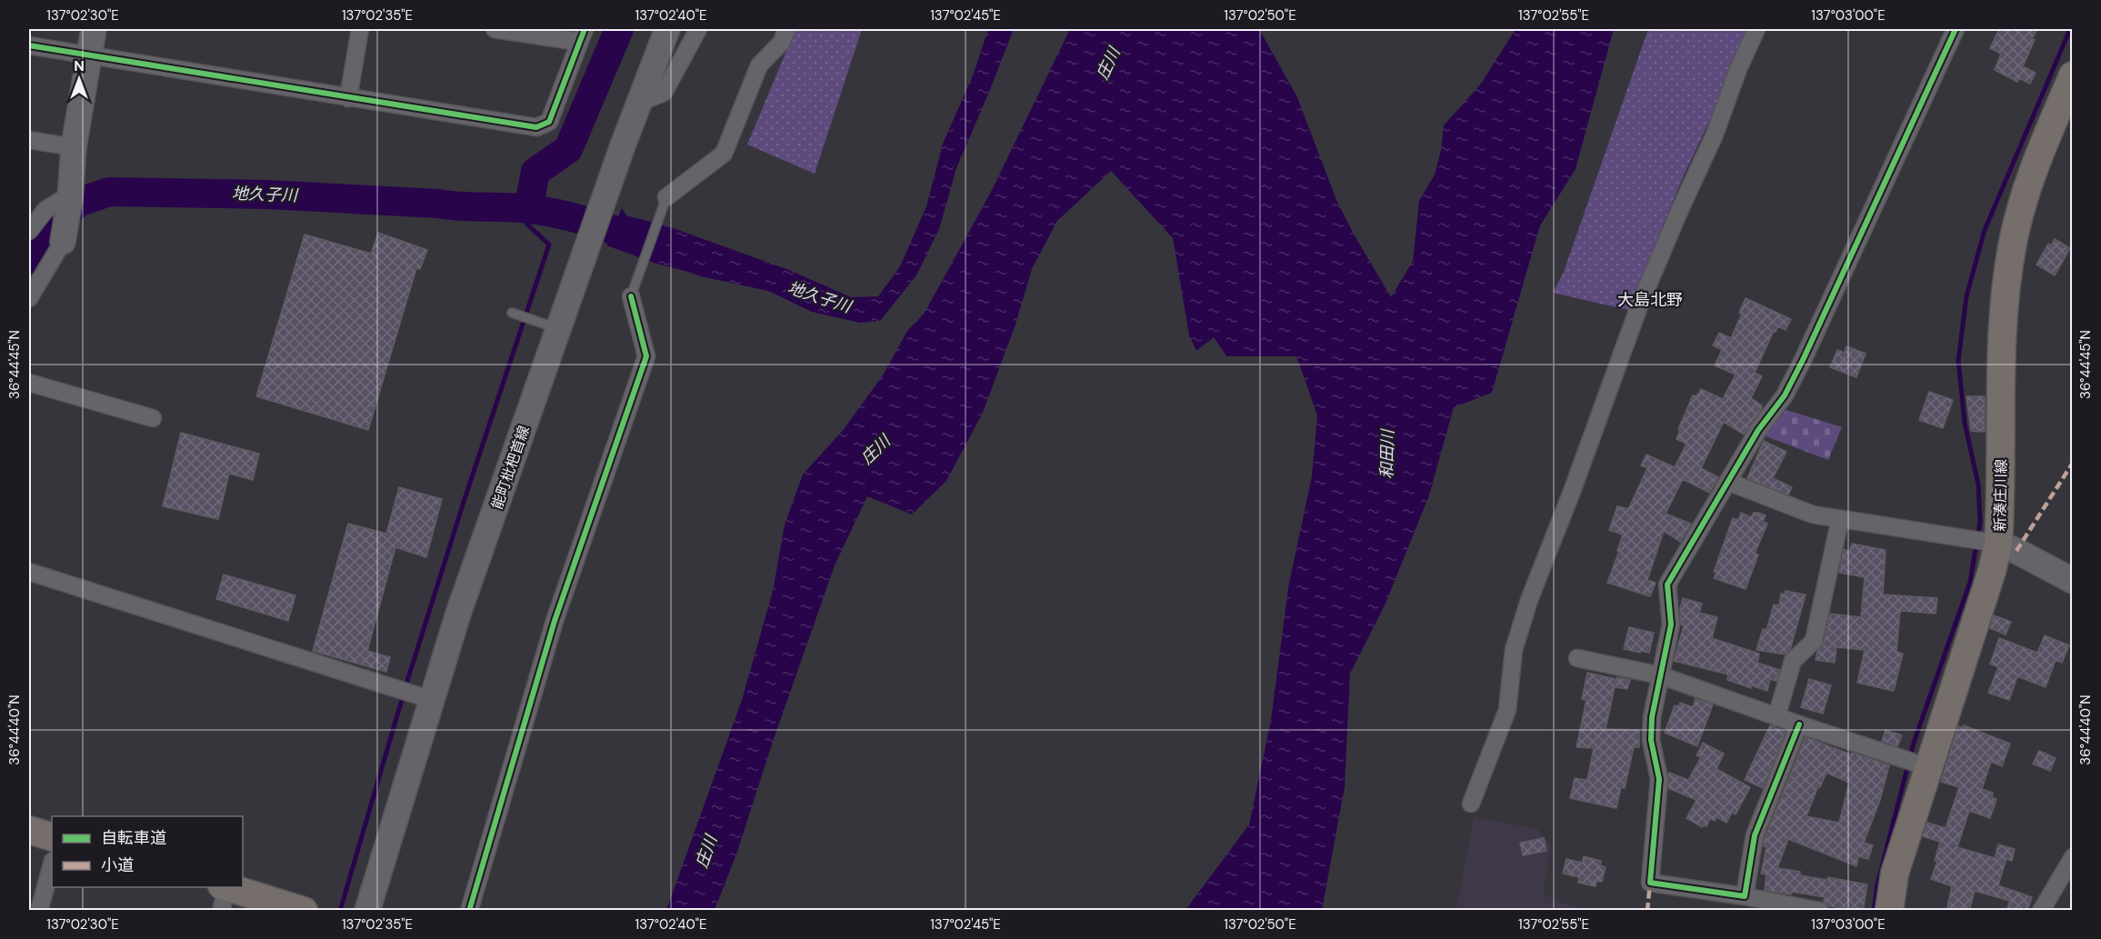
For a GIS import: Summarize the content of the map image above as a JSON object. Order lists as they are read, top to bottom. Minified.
{"streets":{"main road":["能町枇杷首線","新湊庄川線"]},"districts":["大島北野"],"water":["庄川","地久子川","和田川"],"legend":["自転車道","小道"],"north":"top","coordinates":["137°02'30\"E","137°02'35\"E","137°02'40\"E","137°02'45\"E","137°02'50\"E","137°02'55\"E","137°03'00\"E","36°44'45\"N","36°44'40\"N"]}
